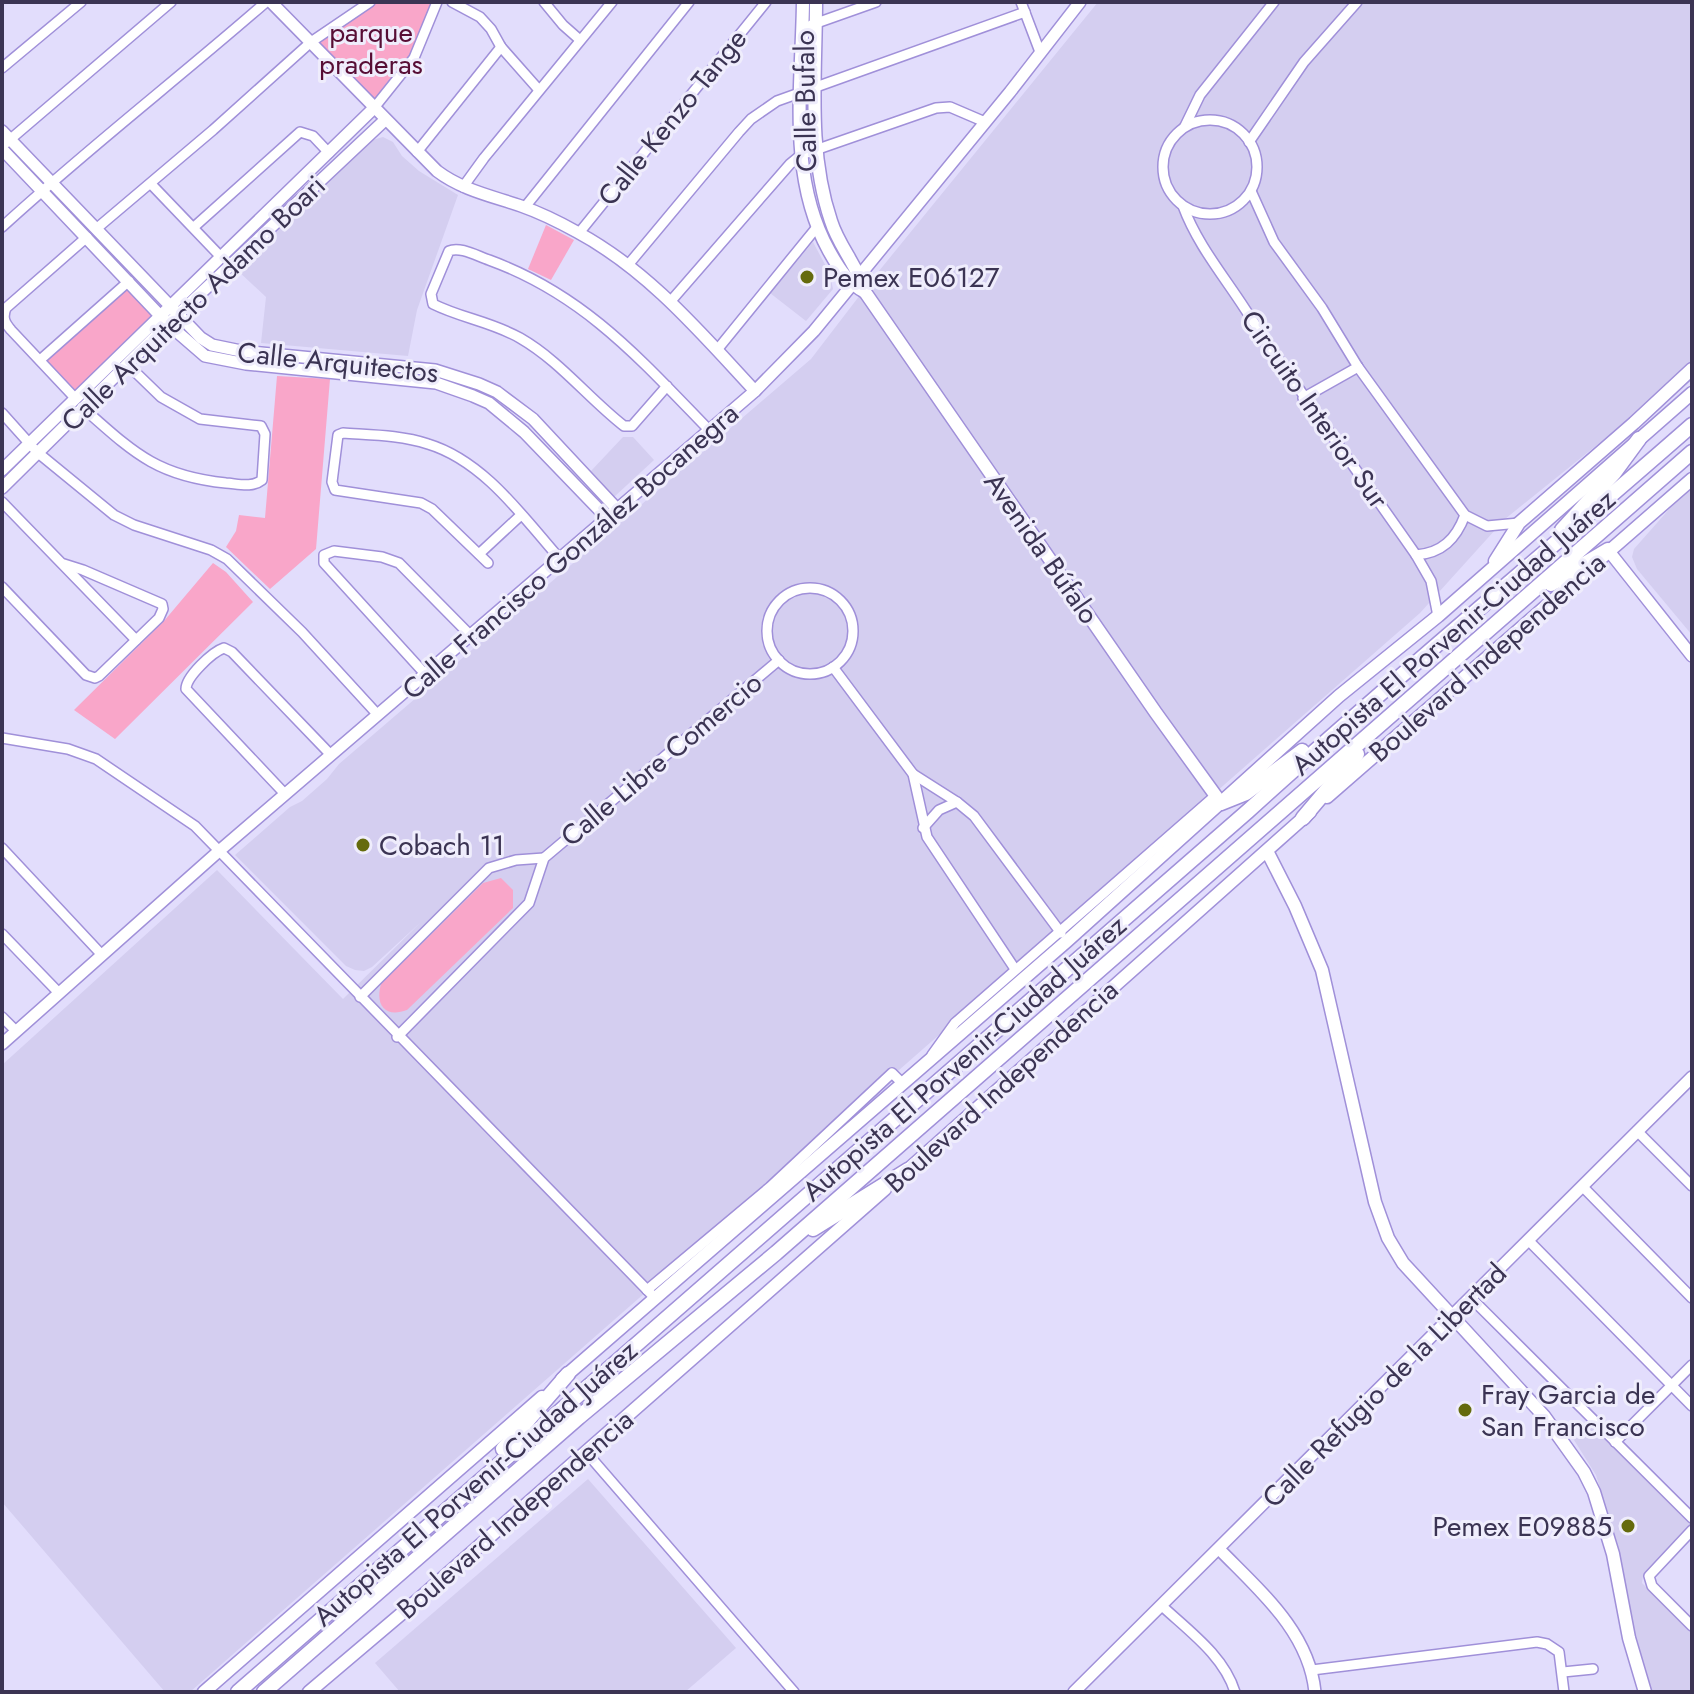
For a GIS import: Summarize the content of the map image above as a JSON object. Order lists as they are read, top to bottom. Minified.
{"streets":{"highway":["Autopista El Porvenir-Ciudad Juárez"],"main road":["Calle Bufalo","Avenida Búfalo","Boulevard Independencia"],"street":["Calle Kenzo Tange","Calle Arquitecto Adamo Boari","Calle Arquitectos","Circuito Interior Sur","Calle Francisco González Bocanegra","Calle Libre Comercio","Calle Refugio de la Libertad"]},"crossings":[["Calle Bufalo","Avenida Búfalo"],["Calle Bufalo","Calle Francisco González Bocanegra"],["Calle Arquitecto Adamo Boari","Calle Arquitectos"],["Calle Arquitectos","Calle Francisco González Bocanegra"],["Avenida Búfalo","Calle Francisco González Bocanegra"]],"parks":["parque praderas"],"places":["Pemex E06127","Cobach 11","Fray Garcia de San Francisco","Pemex E09885"]}
